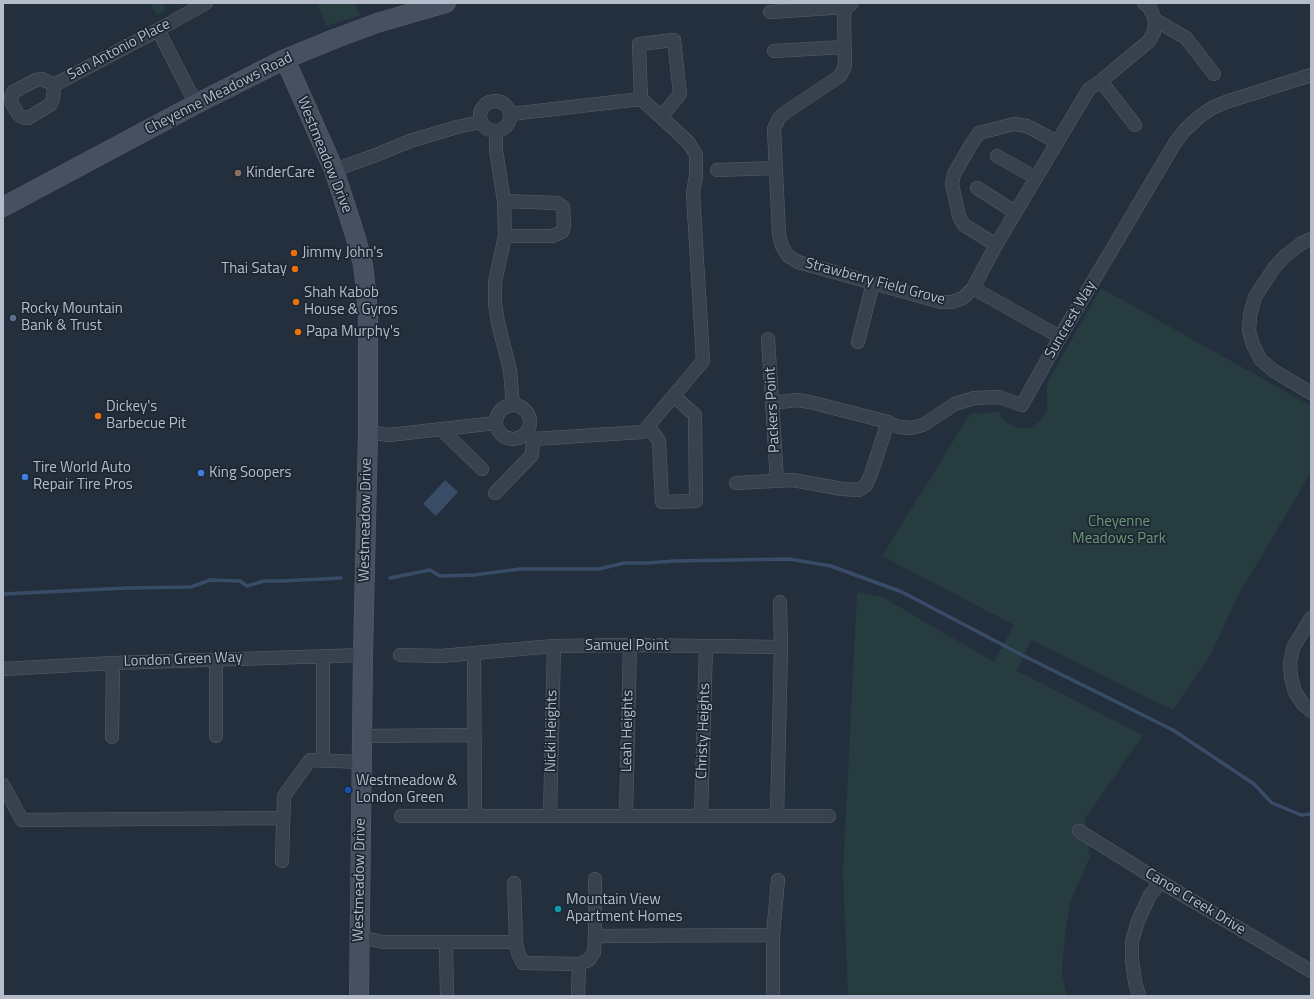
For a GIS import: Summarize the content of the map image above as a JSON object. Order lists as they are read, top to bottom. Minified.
{"streets":{"street":["San Antonio Place","Cheyenne Meadows Road","Westmeadow Drive","Strawberry Field Grove","Suncrest Way","Packers Point","Samuel Point","London Green Way","Nicki Heights","Leah Heights","Christy Heights","Canoe Creek Drive"]},"crossings":[["Cheyenne Meadows Road","Westmeadow Drive"],["Westmeadow Drive","London Green Way"],["Suncrest Way","Packers Point"],["Samuel Point","Nicki Heights"],["Samuel Point","Leah Heights"],["Samuel Point","Christy Heights"]],"parks":["Cheyenne Meadows Park"],"places":["KinderCare","Jimmy John's","Thai Satay","Shah Kabob House & Gyros","Rocky Mountain Bank & Trust","Papa Murphy's","Dickey's Barbecue Pit","King Soopers","Tire World Auto Repair Tire Pros","Westmeadow & London Green","Mountain View Apartment Homes"]}
